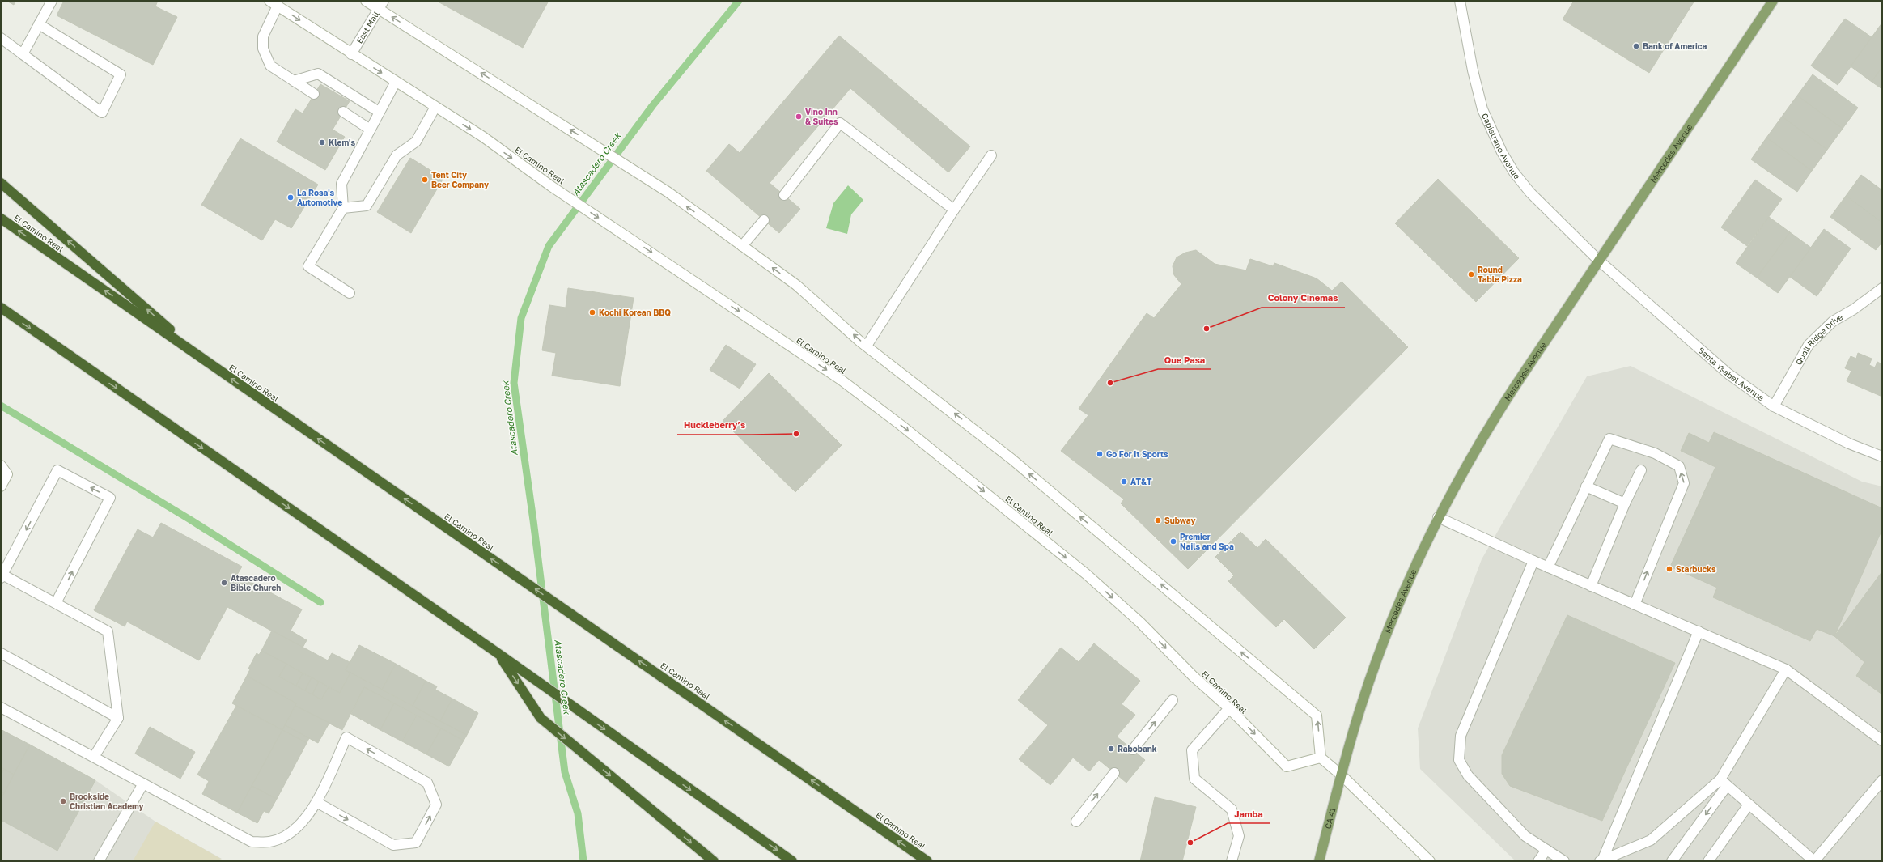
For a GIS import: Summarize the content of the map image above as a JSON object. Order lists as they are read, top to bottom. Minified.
{"streets":{"highway":["El Camino Real"],"main road":["East Mall","Capistrano Avenue","Mercedes Avenue","Quail Ridge Drive","Santa Ysabel Avenue","CA 41"]},"crossings":[["East Mall","El Camino Real"],["Capistrano Avenue","Mercedes Avenue"],["Capistrano Avenue","Santa Ysabel Avenue"],["Mercedes Avenue","Santa Ysabel Avenue"],["Mercedes Avenue","CA 41"],["Quail Ridge Drive","Santa Ysabel Avenue"]],"water":["Atascadero Creek"],"places":["Bank of America","Vino Inn & Suites","Klem's","Tent City Beer Company","La Rosa's Automotive","Round Table Pizza","Kochi Korean BBQ","Colony Cinemas","Que Pasa","Huckleberry’s","Go For It Sports","AT&T","Subway","Premier Nails and Spa","Starbucks","Atascadero Bible Church","Rabobank","Brookside Christian Academy","Jamba"]}
